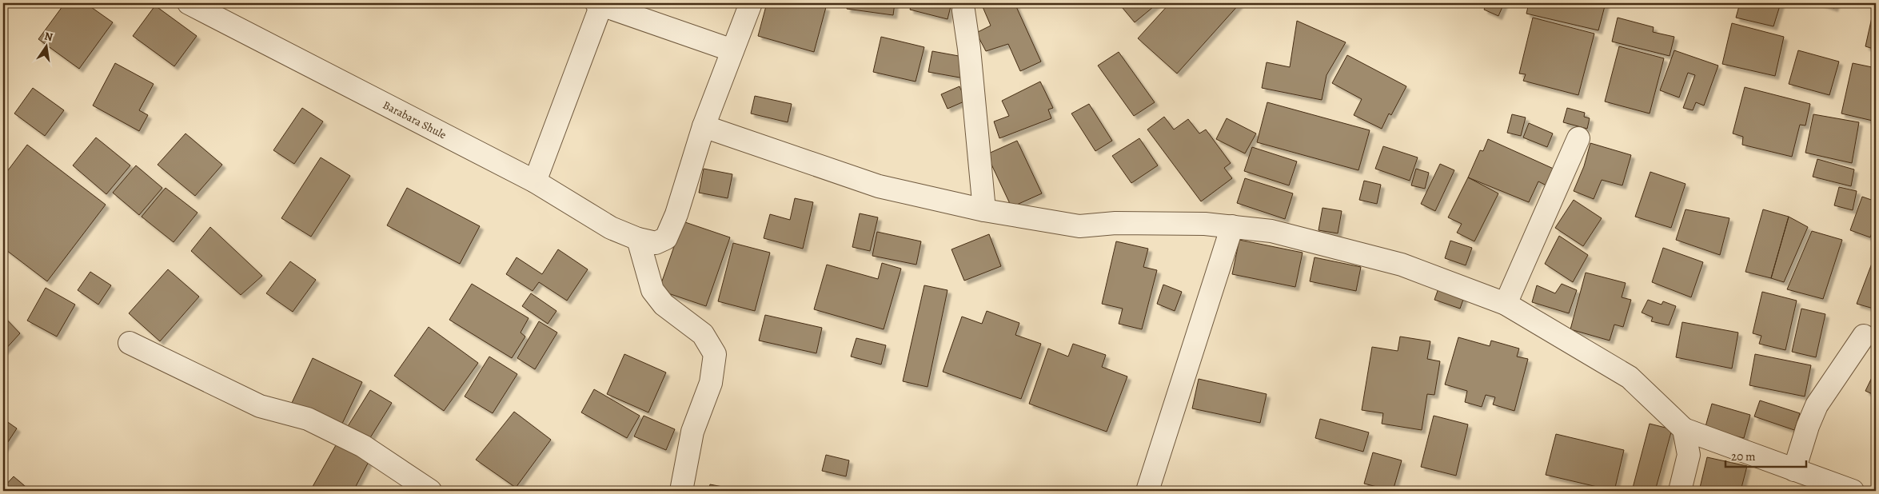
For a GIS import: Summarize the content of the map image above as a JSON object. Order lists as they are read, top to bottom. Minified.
{"streets":{"street":["Barabara Shule"]},"scale_bar":"20 m","north":"top"}
